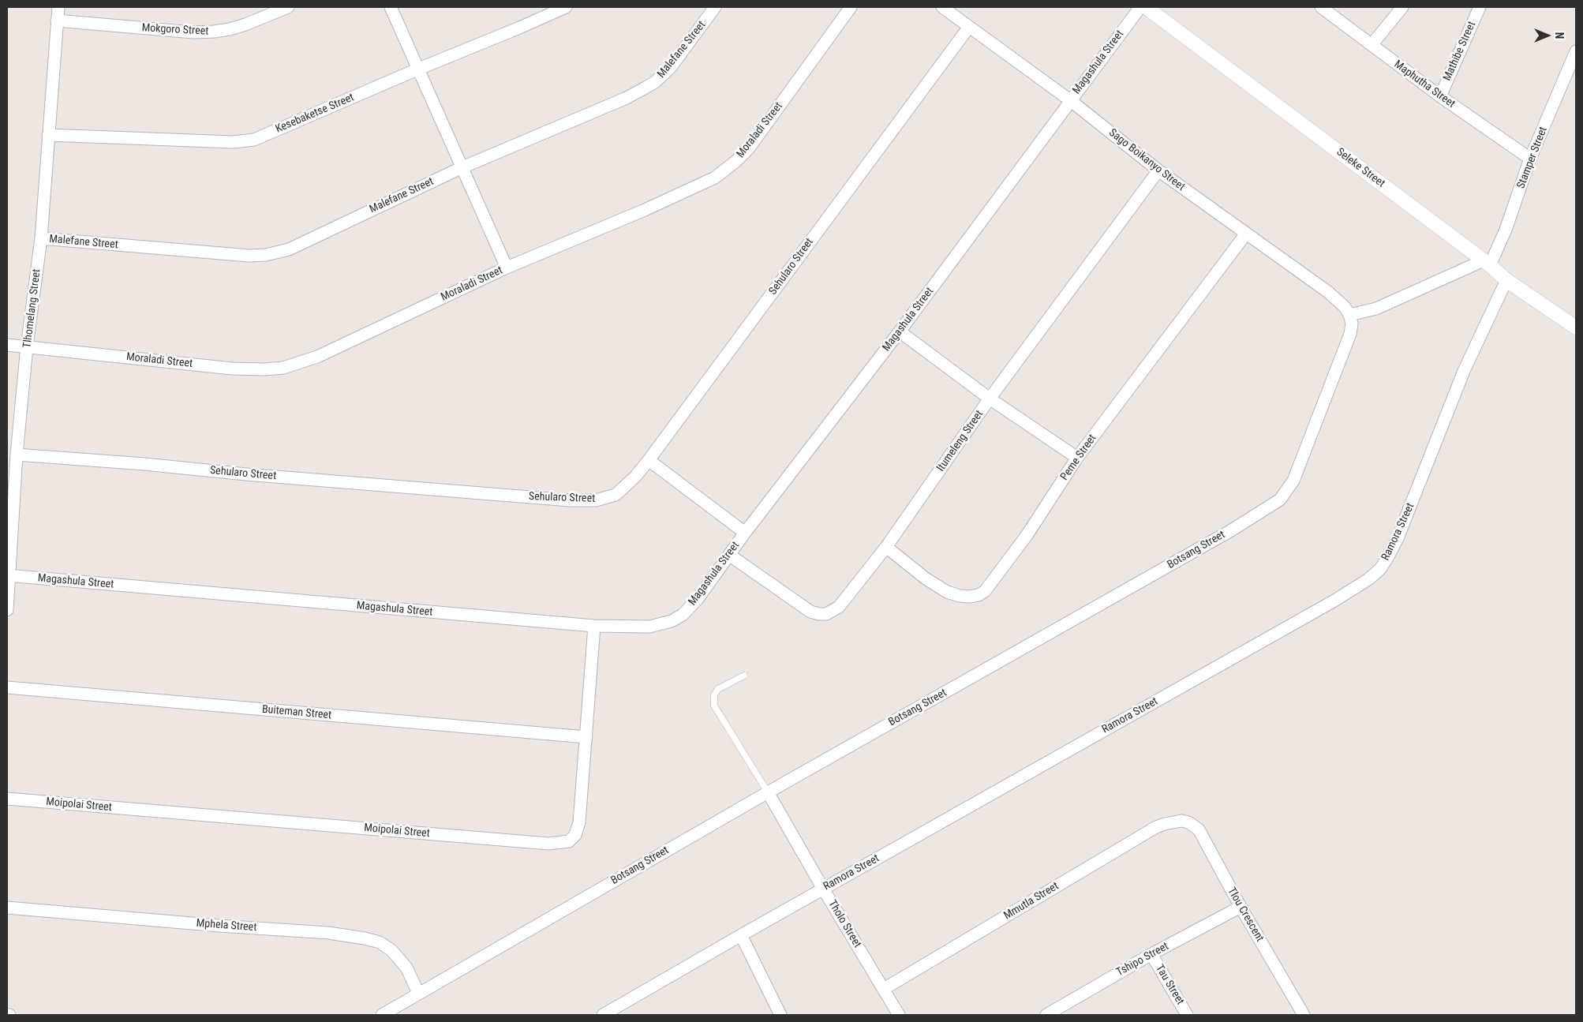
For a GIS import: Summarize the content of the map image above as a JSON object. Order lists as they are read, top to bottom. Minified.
{"streets":{"street":["Mokgoro Street","Malefane Street","Mathibe Street","Magashula Street","Maphutha Street","Kesebaketse Street","Moraladi Street","Stamper Street","Sago Boikanyo Street","Seleke Street","Sehularo Street","Tlhomelang Street","Itumeleng Street","Peme Street","Ramora Street","Botsang Street","Buiteman Street","Moipolai Street","Mmutla Street","Tlou Crescent","Tholo Street","Mphela Street","Tshipo Street","Tau Street"]},"crossings":[["Mokgoro Street","Tlhomelang Street"],["Malefane Street","Tlhomelang Street"],["Mathibe Street","Maphutha Street"],["Magashula Street","Sago Boikanyo Street"],["Magashula Street","Tlhomelang Street"],["Magashula Street","Itumeleng Street"],["Magashula Street","Moipolai Street"],["Maphutha Street","Stamper Street"],["Kesebaketse Street","Tlhomelang Street"],["Moraladi Street","Tlhomelang Street"],["Stamper Street","Seleke Street"],["Sago Boikanyo Street","Sehularo Street"],["Sago Boikanyo Street","Itumeleng Street"],["Sago Boikanyo Street","Peme Street"],["Sago Boikanyo Street","Botsang Street"],["Seleke Street","Ramora Street"],["Sehularo Street","Tlhomelang Street"],["Itumeleng Street","Peme Street"],["Ramora Street","Tholo Street"],["Botsang Street","Tholo Street"],["Botsang Street","Mphela Street"],["Buiteman Street","Moipolai Street"],["Mmutla Street","Tlou Crescent"],["Mmutla Street","Tholo Street"],["Tlou Crescent","Tshipo Street"],["Tshipo Street","Tau Street"]],"north":"right"}
